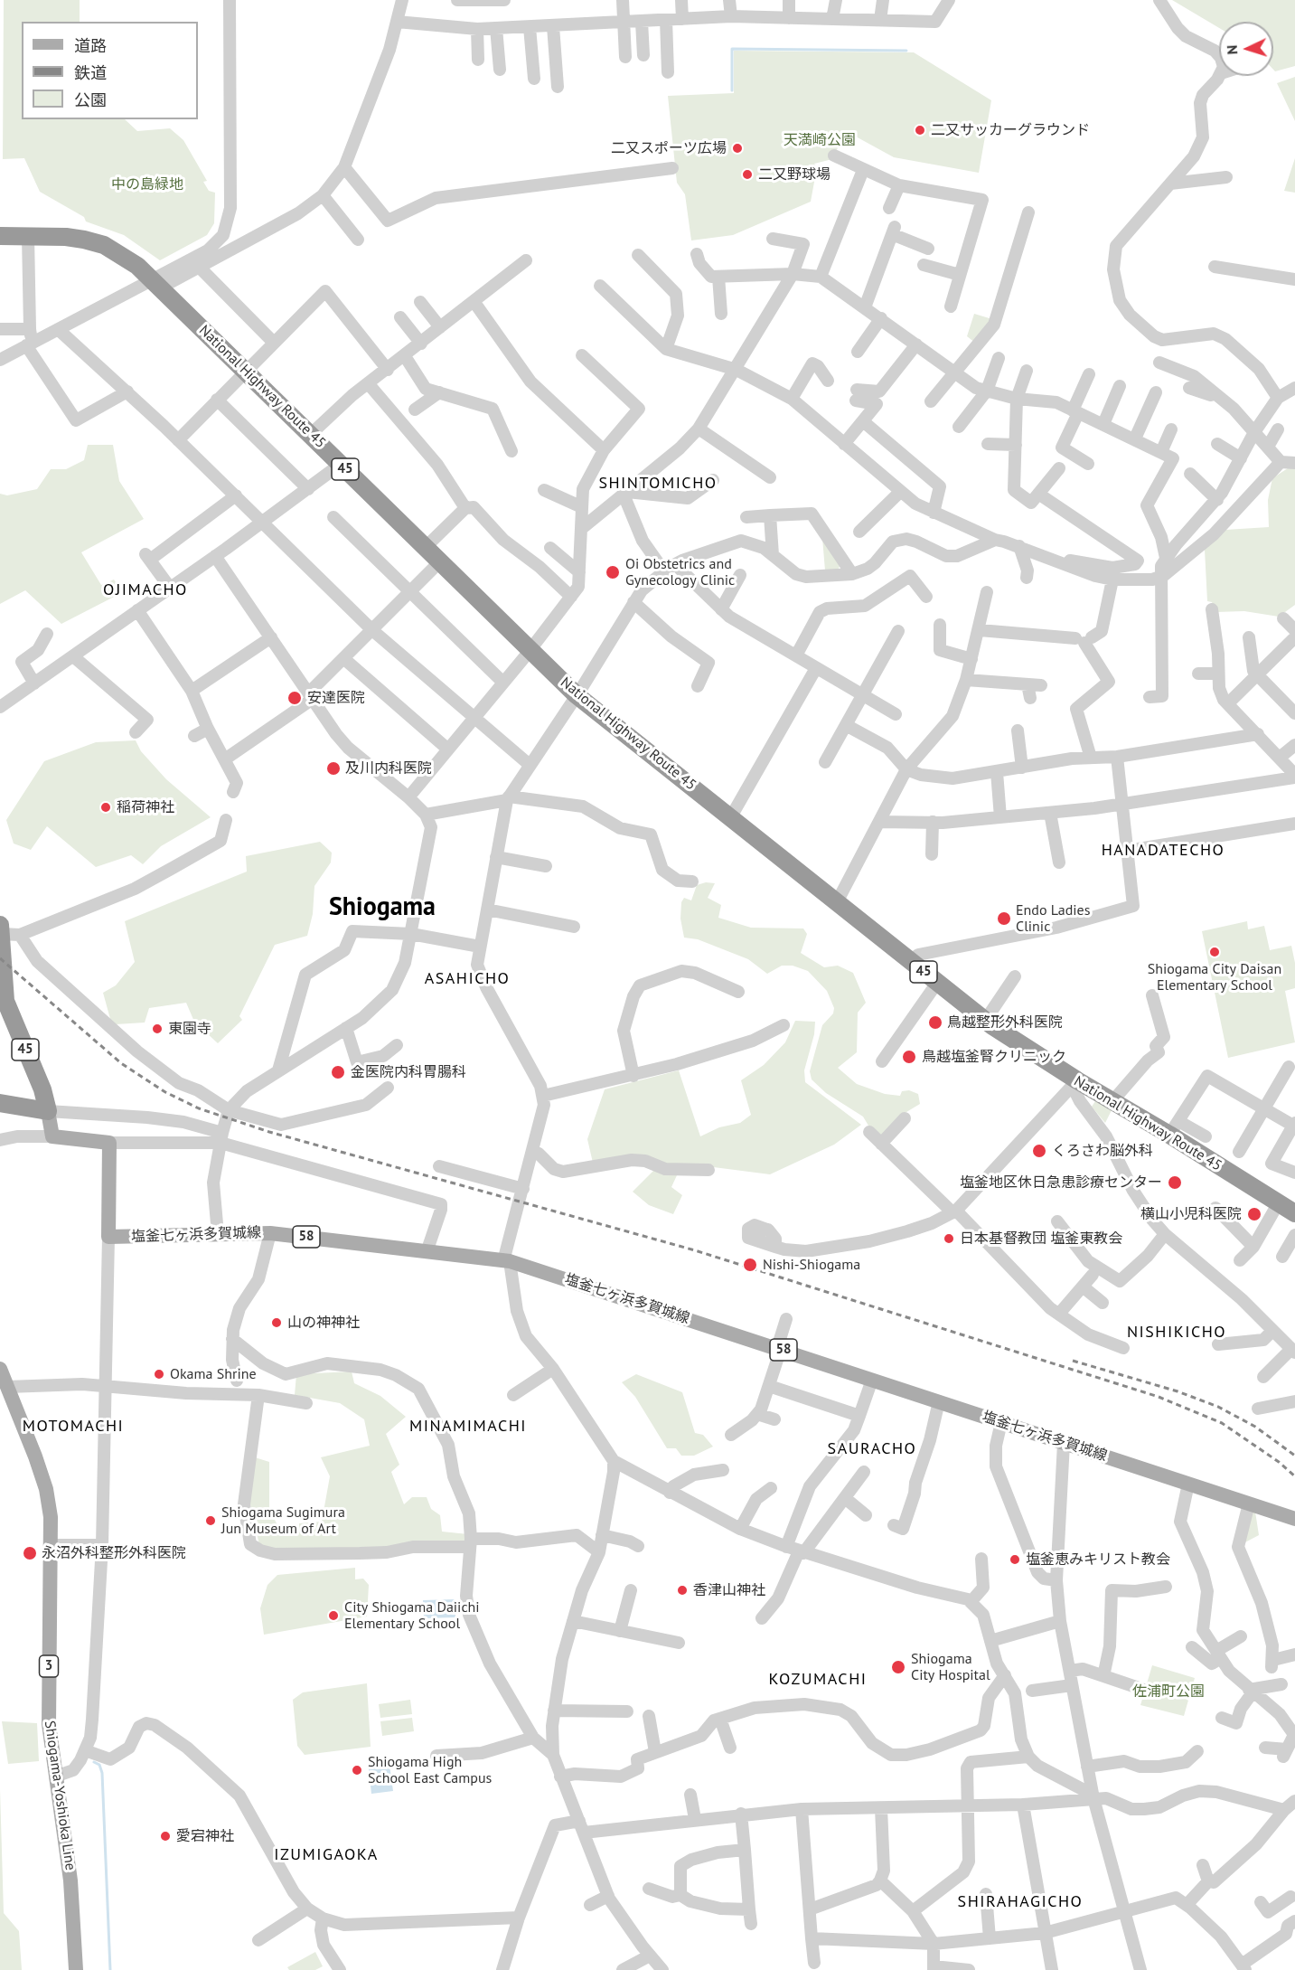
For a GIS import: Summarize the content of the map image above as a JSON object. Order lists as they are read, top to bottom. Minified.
{"streets":{"highway":["National Highway Route 45","45"],"main road":["塩釜七ヶ浜多賀城線","58","3","Shiogama-Yoshioka Line"]},"districts":["SHINTOMICHO","OJIMACHO","HANADATECHO","Shiogama","ASAHICHO","NISHIKICHO","MOTOMACHI","MINAMIMACHI","SAURACHO","KOZUMACHI","IZUMIGAOKA","SHIRAHAGICHO"],"parks":["天満崎公園","中の島緑地","佐浦町公園"],"places":["二又サッカーグラウンド","二又スポーツ広場","二又野球場","Oi Obstetrics and Gynecology Clinic","安達医院","及川内科医院","稲荷神社","Endo Ladies Clinic","Shiogama City Daisan Elementary School","鳥越整形外科医院","東園寺","鳥越塩釜腎クリニック","金医院内科胃腸科","くろさわ脳外科","塩釜地区休日急患診療センター","横山小児科医院","日本基督教団 塩釜東教会","Nishi-Shiogama","山の神神社","Okama Shrine","Shiogama Sugimura Jun Museum of Art","永沼外科整形外科医院","塩釜恵みキリスト教会","香津山神社","City Shiogama Daiichi Elementary School","Shiogama City Hospital","Shiogama High School East Campus","愛宕神社"],"legend":["道路","鉄道","公園"],"north":"left"}
